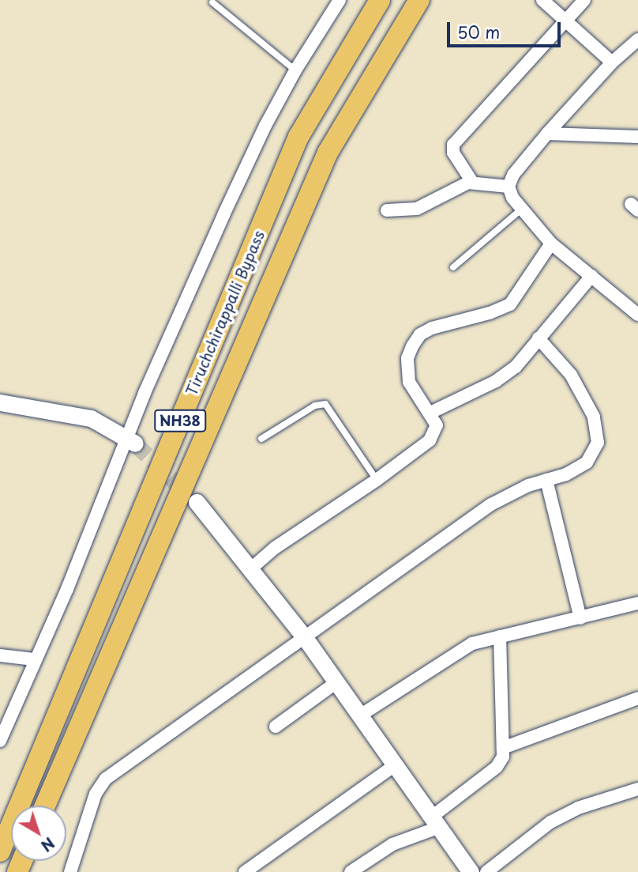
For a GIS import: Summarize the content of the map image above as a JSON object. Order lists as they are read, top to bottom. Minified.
{"streets":{"highway":["Tiruchchirappalli Bypass","NH38"]},"scale_bar":"50 m","north":"bottom right"}
